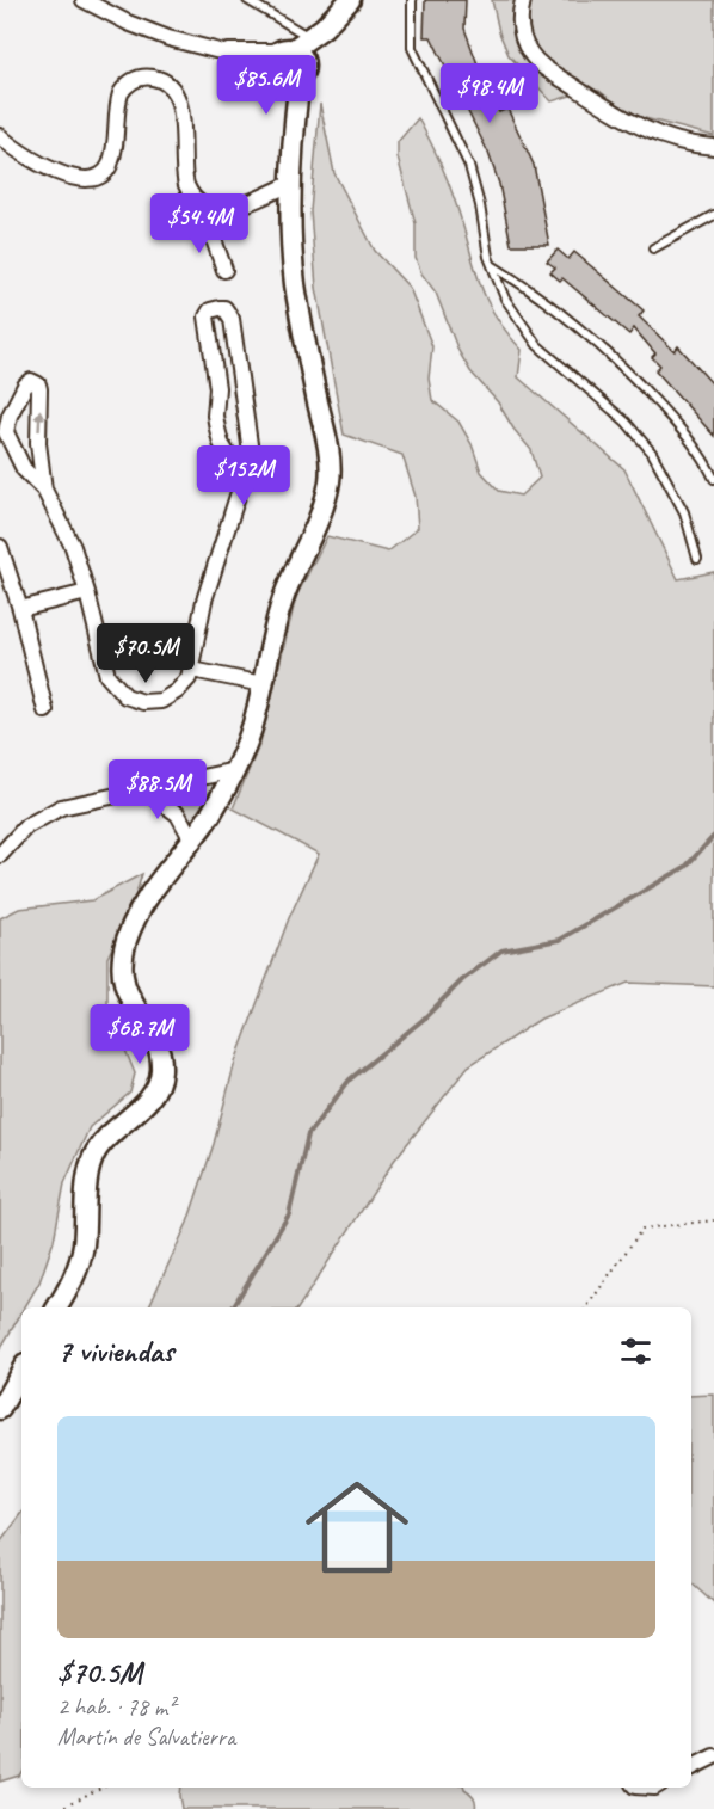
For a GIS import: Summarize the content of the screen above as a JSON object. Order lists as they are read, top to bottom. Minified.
{"page":{"price":["$85.6M","$98.4M","$54.4M","$152M","$70.5M","$88.5M","$68.7M"],"heading":"7 viviendas","list":[{"name":"$70.5M","note":"2 hab. · 78 m² · Martín de Salvatierra"}]}}
